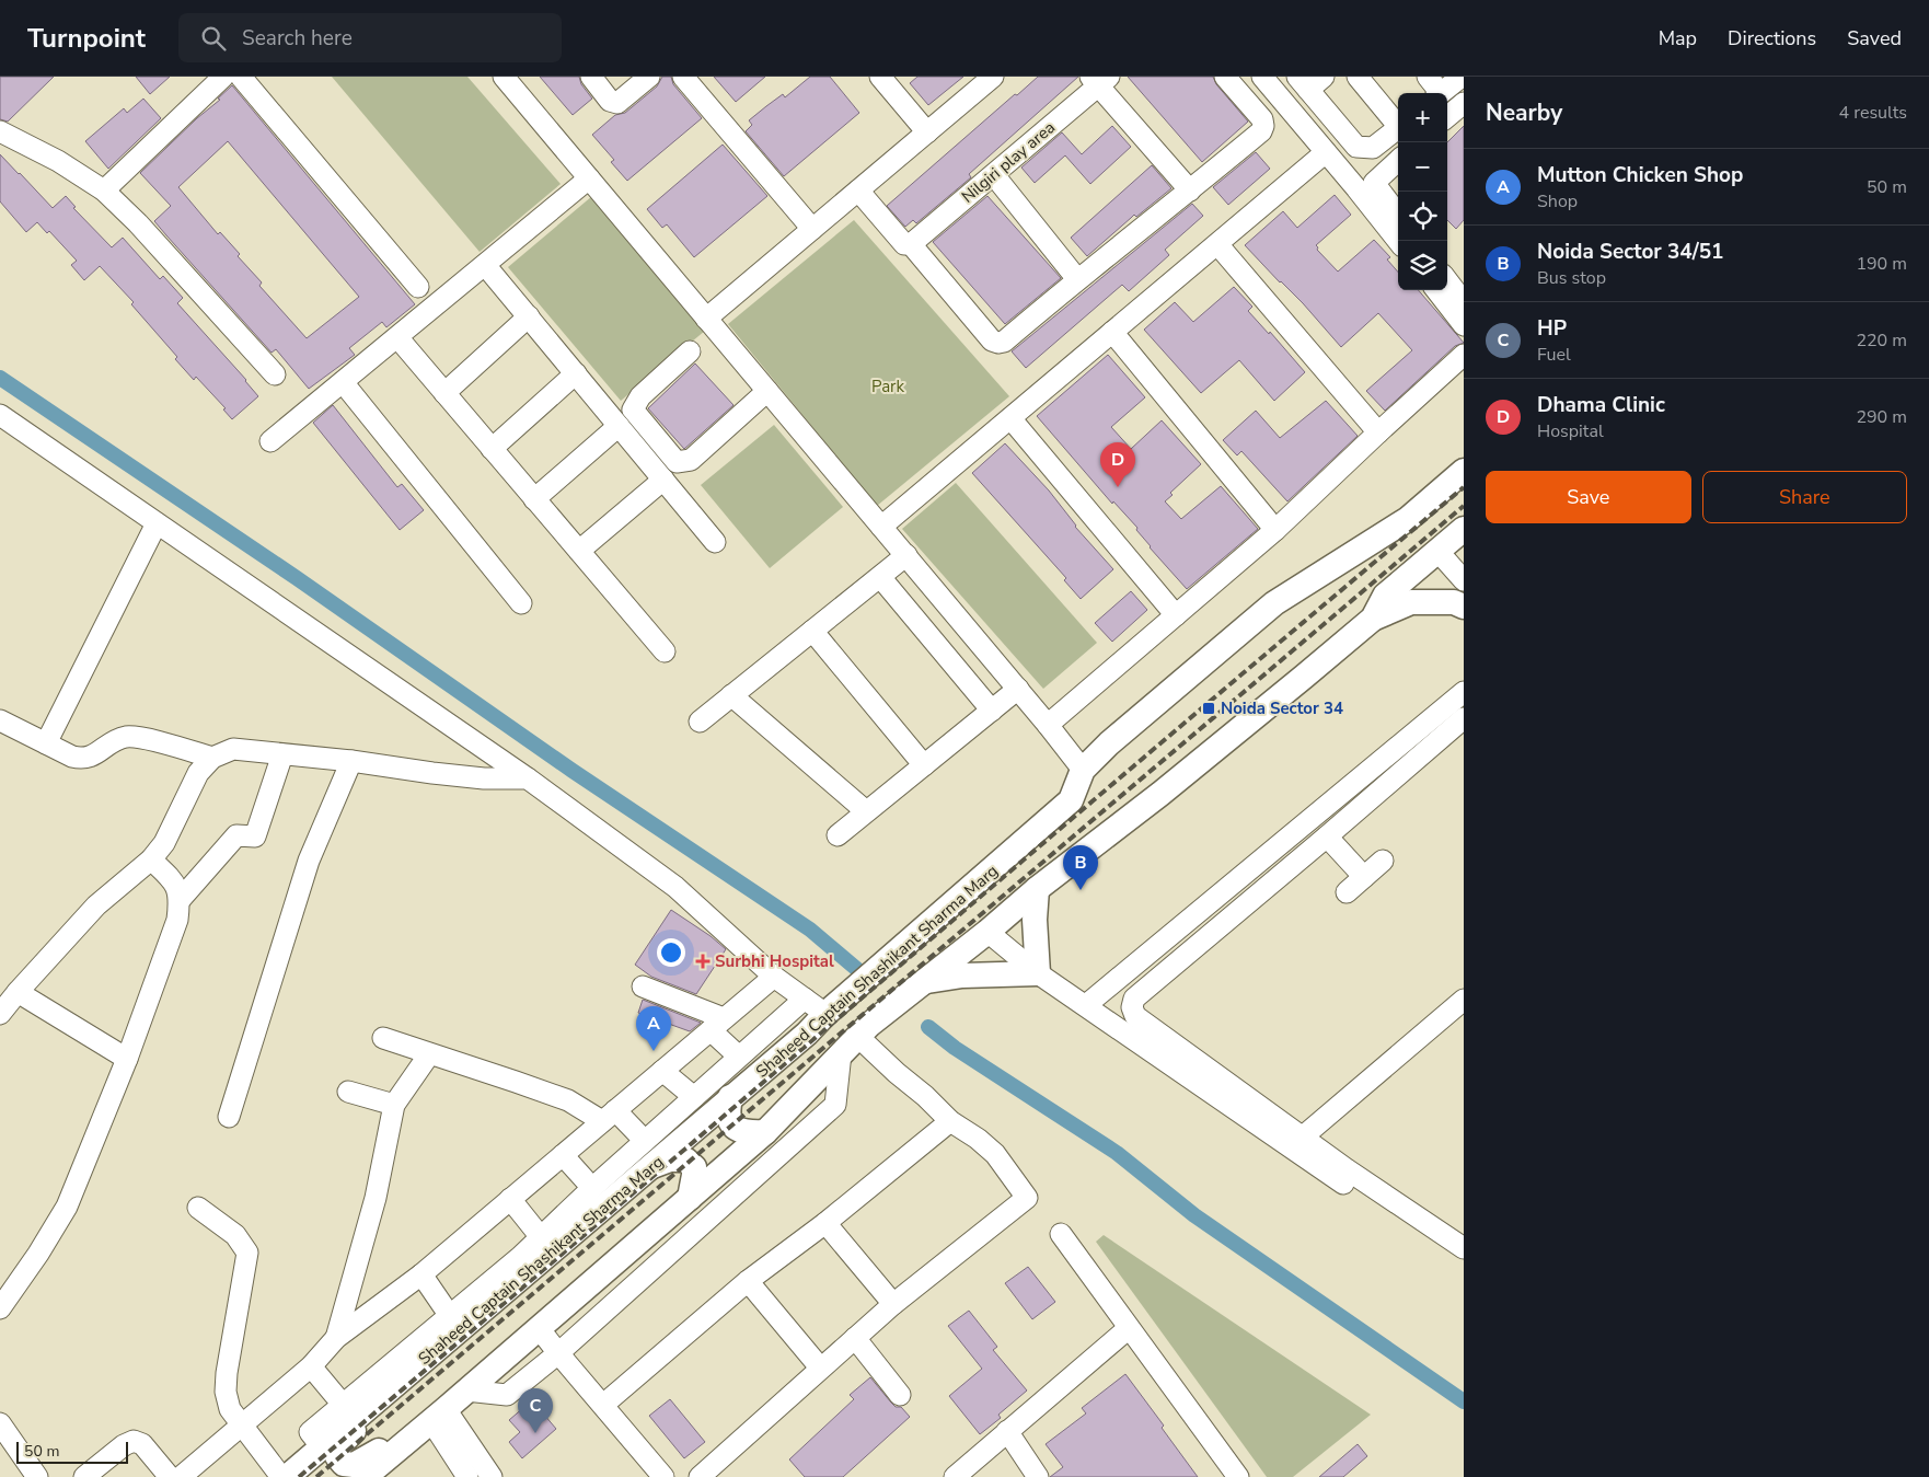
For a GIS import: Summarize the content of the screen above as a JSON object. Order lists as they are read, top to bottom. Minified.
{"streets":{"main road":["Shaheed Captain Shashikant Sharma Marg"],"street":["Nilgiri play area"]},"parks":["Park"],"places":{"transit":["Noida Sector 34"],"health":["Surbhi Hospital"]},"scale_bar":"50 m","page":{"header":"Turnpoint","search":"Search here","nav":["Map","Directions","Saved"],"heading":["Nearby","4 results"],"map_buttons":["+","−"],"list":[{"mark":"A","name":"Mutton Chicken Shop","note":"Shop","value":"50 m"},{"mark":"B","name":"Noida Sector 34/51","note":"Bus stop","value":"190 m"},{"mark":"C","name":"HP","note":"Fuel","value":"220 m"},{"mark":"D","name":"Dhama Clinic","note":"Hospital","value":"290 m"}],"pins":["D","B","A","C"],"buttons":["Save","Share"],"scale":"50 m"}}
